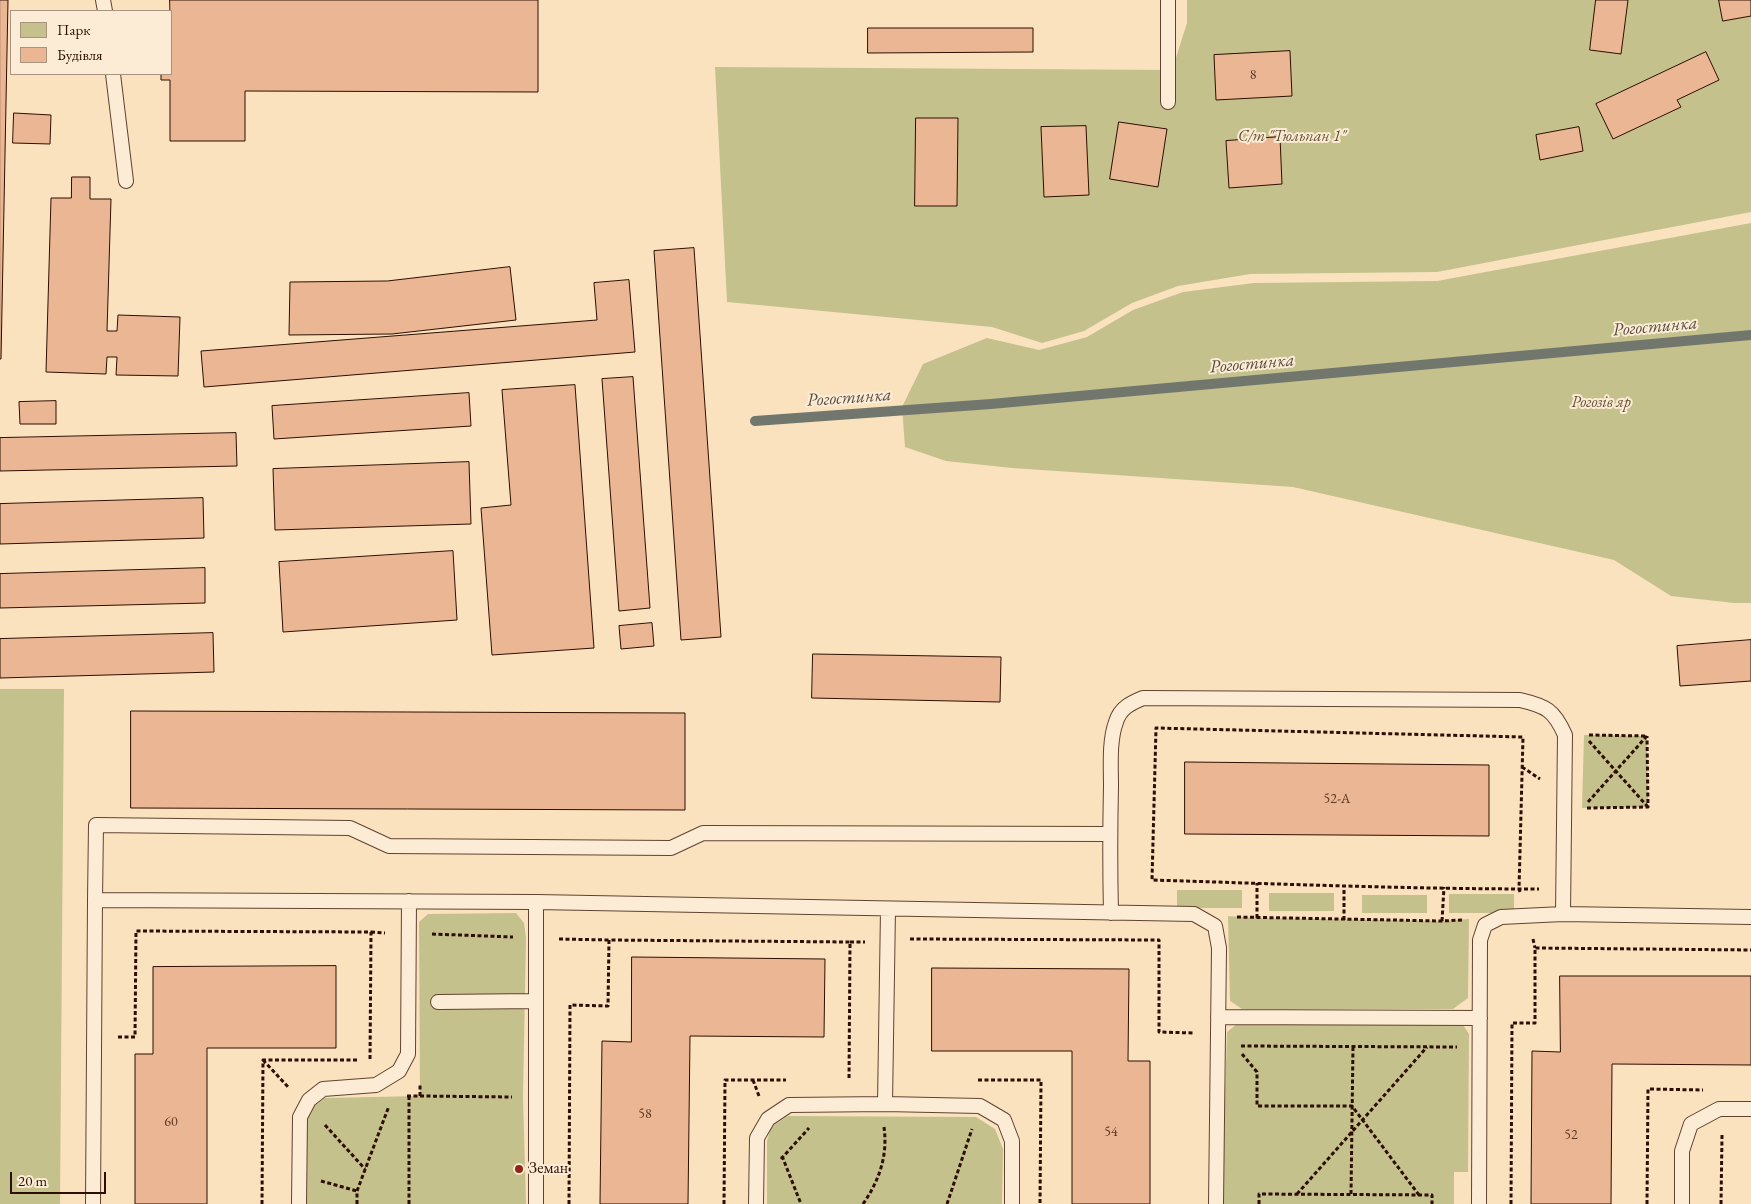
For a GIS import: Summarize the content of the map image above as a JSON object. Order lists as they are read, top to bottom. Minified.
{"water":["Рогостинка"],"parks":["С/т \"Тюльпан 1\"","Рогозів яр"],"places":["Земан"],"house_numbers":["8","52-А","58","60","54","52"],"legend":["Парк","Будівля"],"scale_bar":"20 m"}
